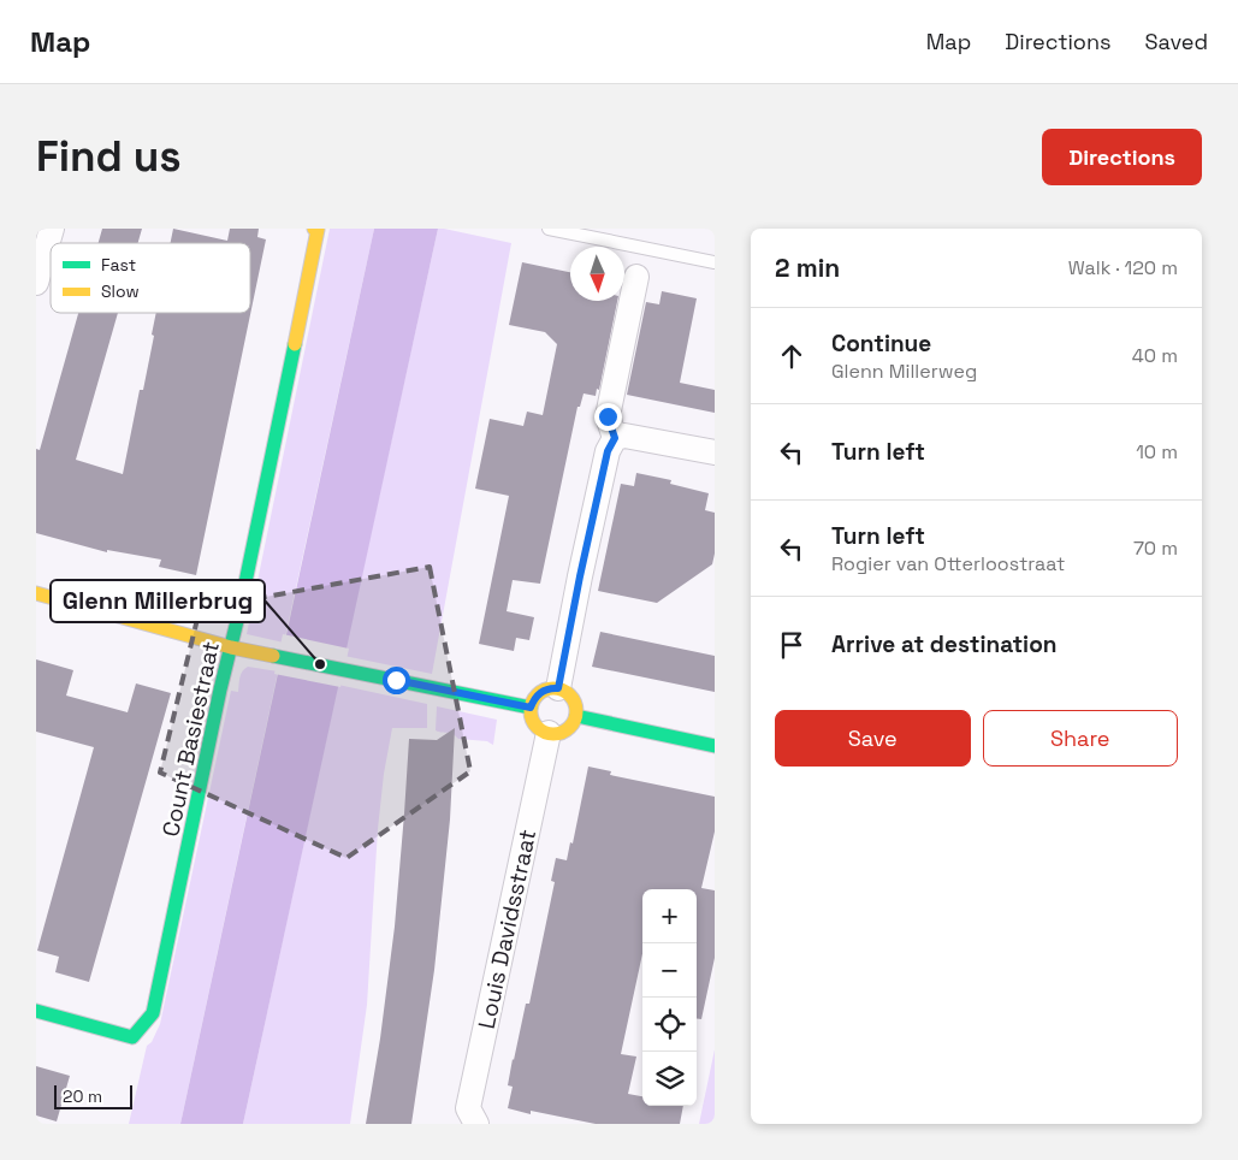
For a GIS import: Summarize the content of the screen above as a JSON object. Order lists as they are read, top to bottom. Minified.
{"streets":{"street":["Count Basiestraat","Louis Davidsstraat"]},"places":["Glenn Millerbrug"],"legend":["Fast","Slow"],"scale_bar":"20 m","north":"bottom","page":{"header":"Map","nav":["Map","Directions","Saved"],"buttons":["Directions",["Save","Share"]],"title":"Find us","heading":["2 min","Walk · 120 m"],"list":[["Continue","Glenn Millerweg","40 m"],["Turn left","10 m"],["Turn left","Rogier van Otterloostraat","70 m"],"Arrive at destination"],"map_buttons":["+","−"],"scale":"20 m"}}
